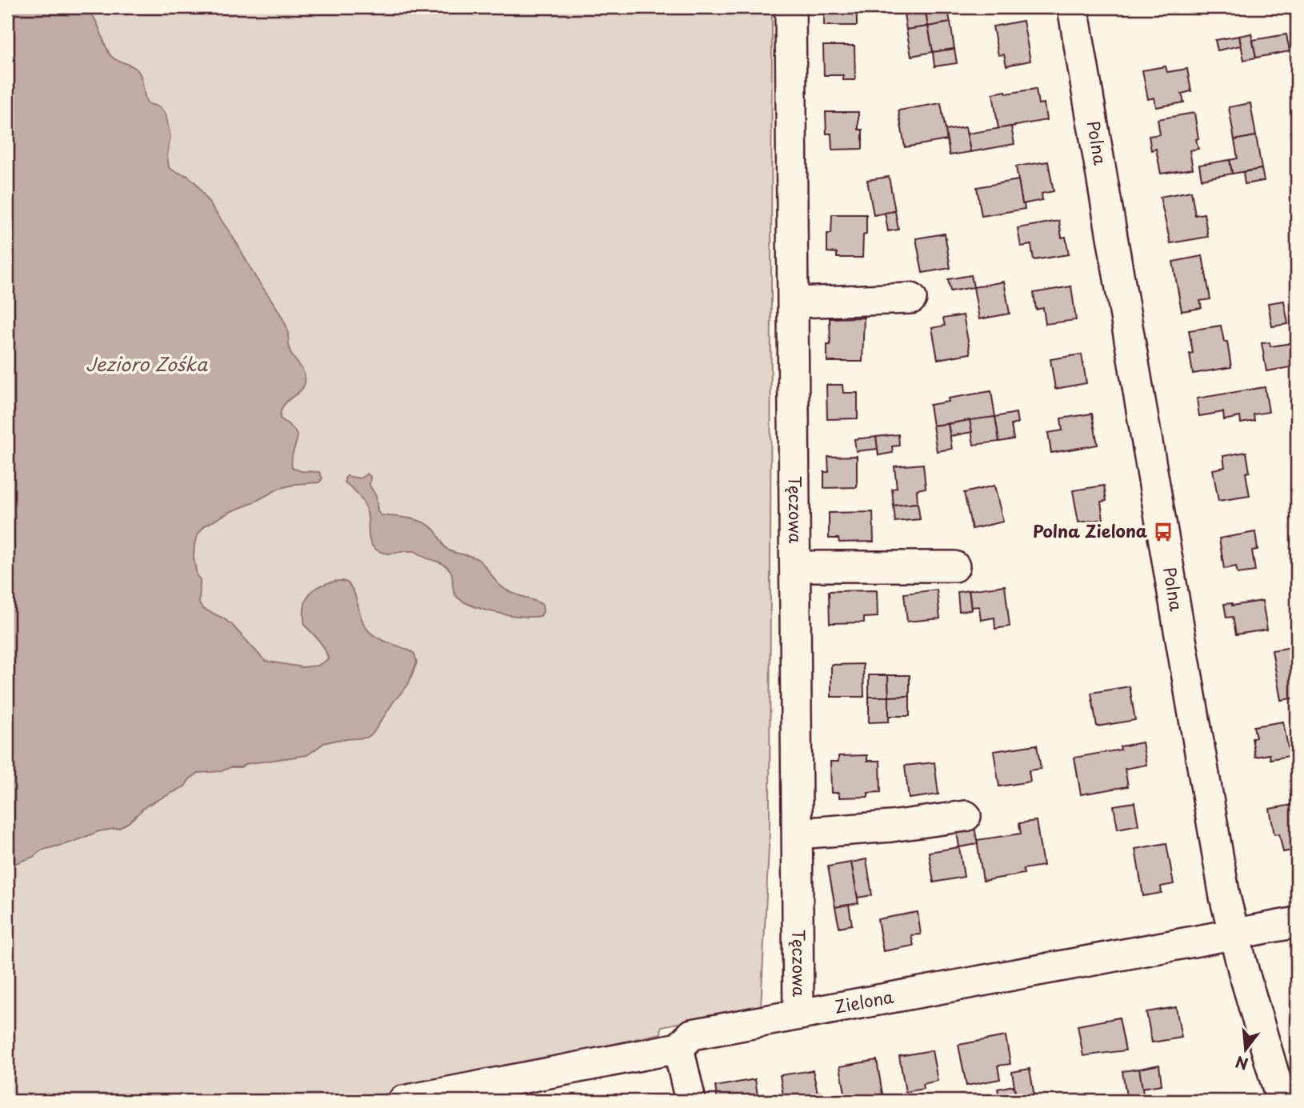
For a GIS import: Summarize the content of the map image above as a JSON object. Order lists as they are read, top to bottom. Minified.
{"streets":{"street":["Polna","Tęczowa","Zielona"]},"crossings":[["Polna","Zielona"],["Tęczowa","Zielona"]],"water":["Jezioro Zośka"],"places":{"bus stop":["Polna Zielona"]},"north":"bottom"}
